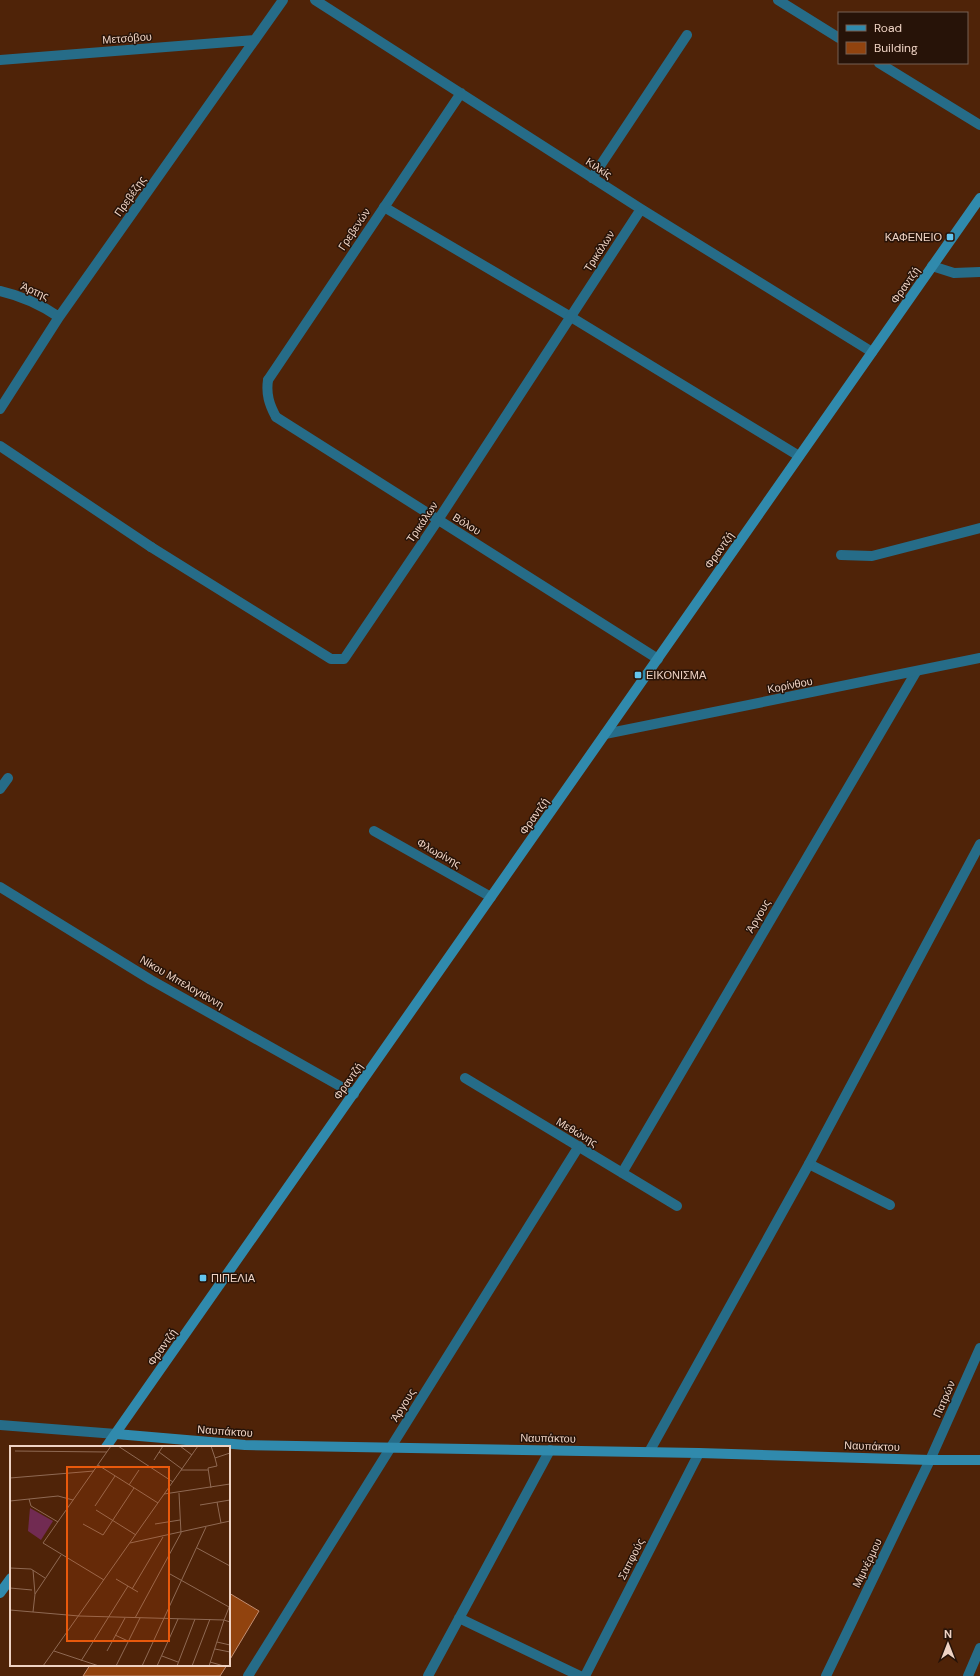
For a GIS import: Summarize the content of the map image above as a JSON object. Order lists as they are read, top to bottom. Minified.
{"streets":{"main road":["Φραντζή","Ναυπάκτου"],"street":["Μετσόβου","Κιλκίς","Πρεβέζης","Γρεβενών","Τρικάλων","Άρτης","Βόλου","Κορίνθου","Φλωρίνης","Άργους","Νίκου Μπελογιάννη","Μεθώνης","Πατρών","Σαπφούς","Μιμνέρμου"]},"crossings":[["Μετσόβου","Πρεβέζης"],["Κιλκίς","Γρεβενών"],["Κιλκίς","Τρικάλων"],["Κιλκίς","Φραντζή"],["Πρεβέζης","Άρτης"],["Γρεβενών","Βόλου"],["Τρικάλων","Βόλου"],["Φραντζή","Βόλου"],["Φραντζή","Κορίνθου"],["Φραντζή","Φλωρίνης"],["Φραντζή","Νίκου Μπελογιάννη"],["Φραντζή","Ναυπάκτου"],["Κορίνθου","Άργους"],["Άργους","Μεθώνης"],["Άργους","Ναυπάκτου"],["Πατρών","Ναυπάκτου"],["Πατρών","Μιμνέρμου"],["Ναυπάκτου","Σαπφούς"],["Ναυπάκτου","Μιμνέρμου"]],"places":{"transit":["ΚΑΦΕΝΕΙΟ","ΕΙΚΟΝΙΣΜΑ","ΠΙΠΕΛΙΑ"]},"legend":["Road","Building"],"north":"top"}
